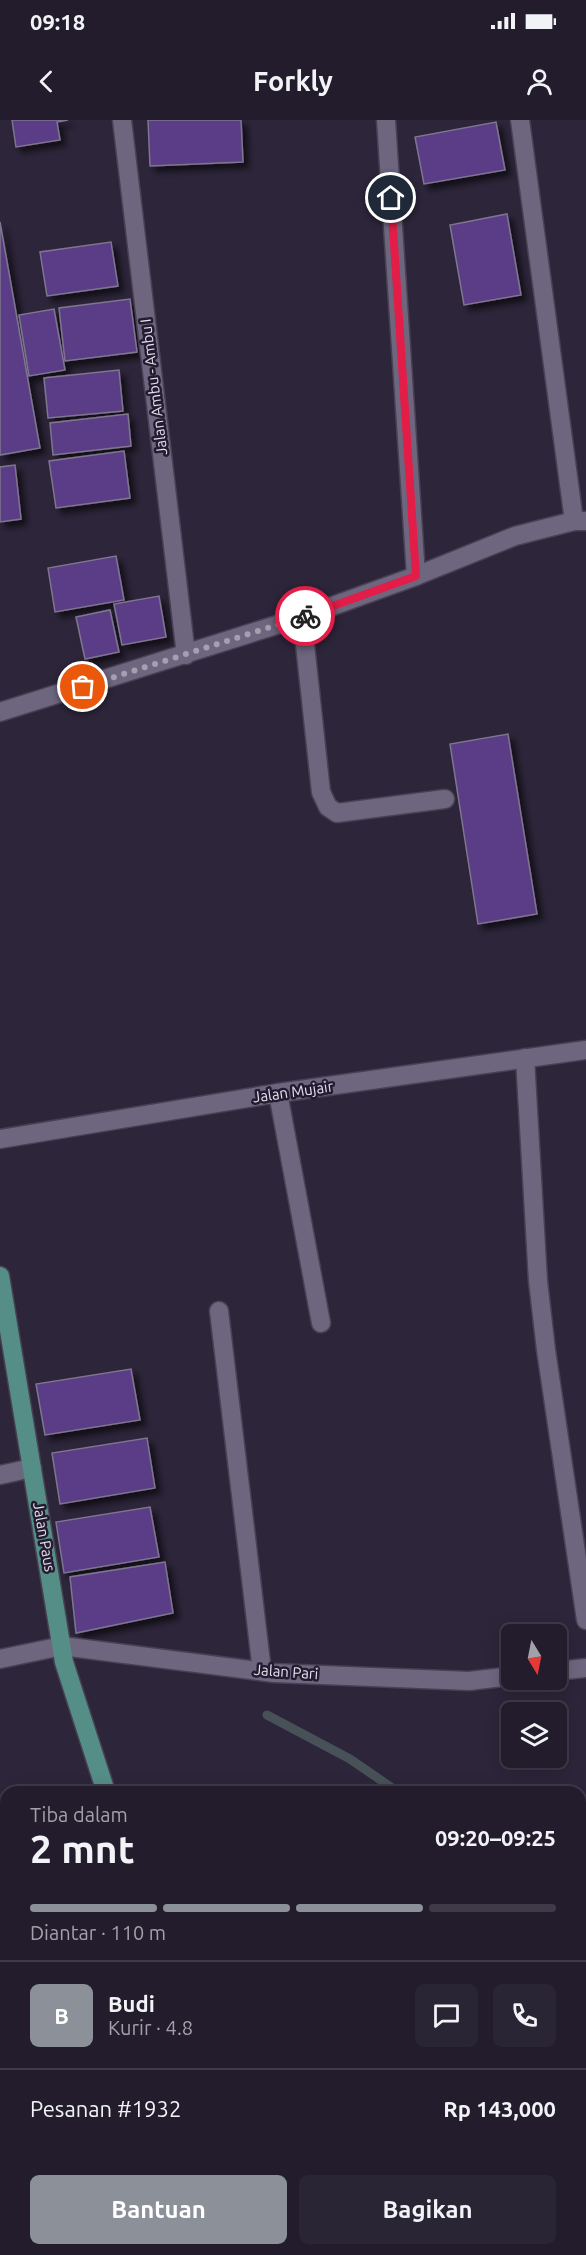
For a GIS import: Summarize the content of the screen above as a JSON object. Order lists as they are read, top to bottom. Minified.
{"streets":{"main road":["Jalan Paus"],"street":["Jalan Ambu - Ambu I","Jalan Mujair","Jalan Pari"]},"crossings":[["Jalan Paus","Jalan Pari"]],"north":"bottom","page":{"status":"09:18","header":"Forkly","heading":["2 mnt","Tiba dalam","09:20–09:25"],"panel":["Budi","Kurir · 4.8","Pesanan #1932","Rp 143,000"],"bar":"Diantar · 110 m","round":"B","buttons":["Bantuan","Bagikan"]}}
